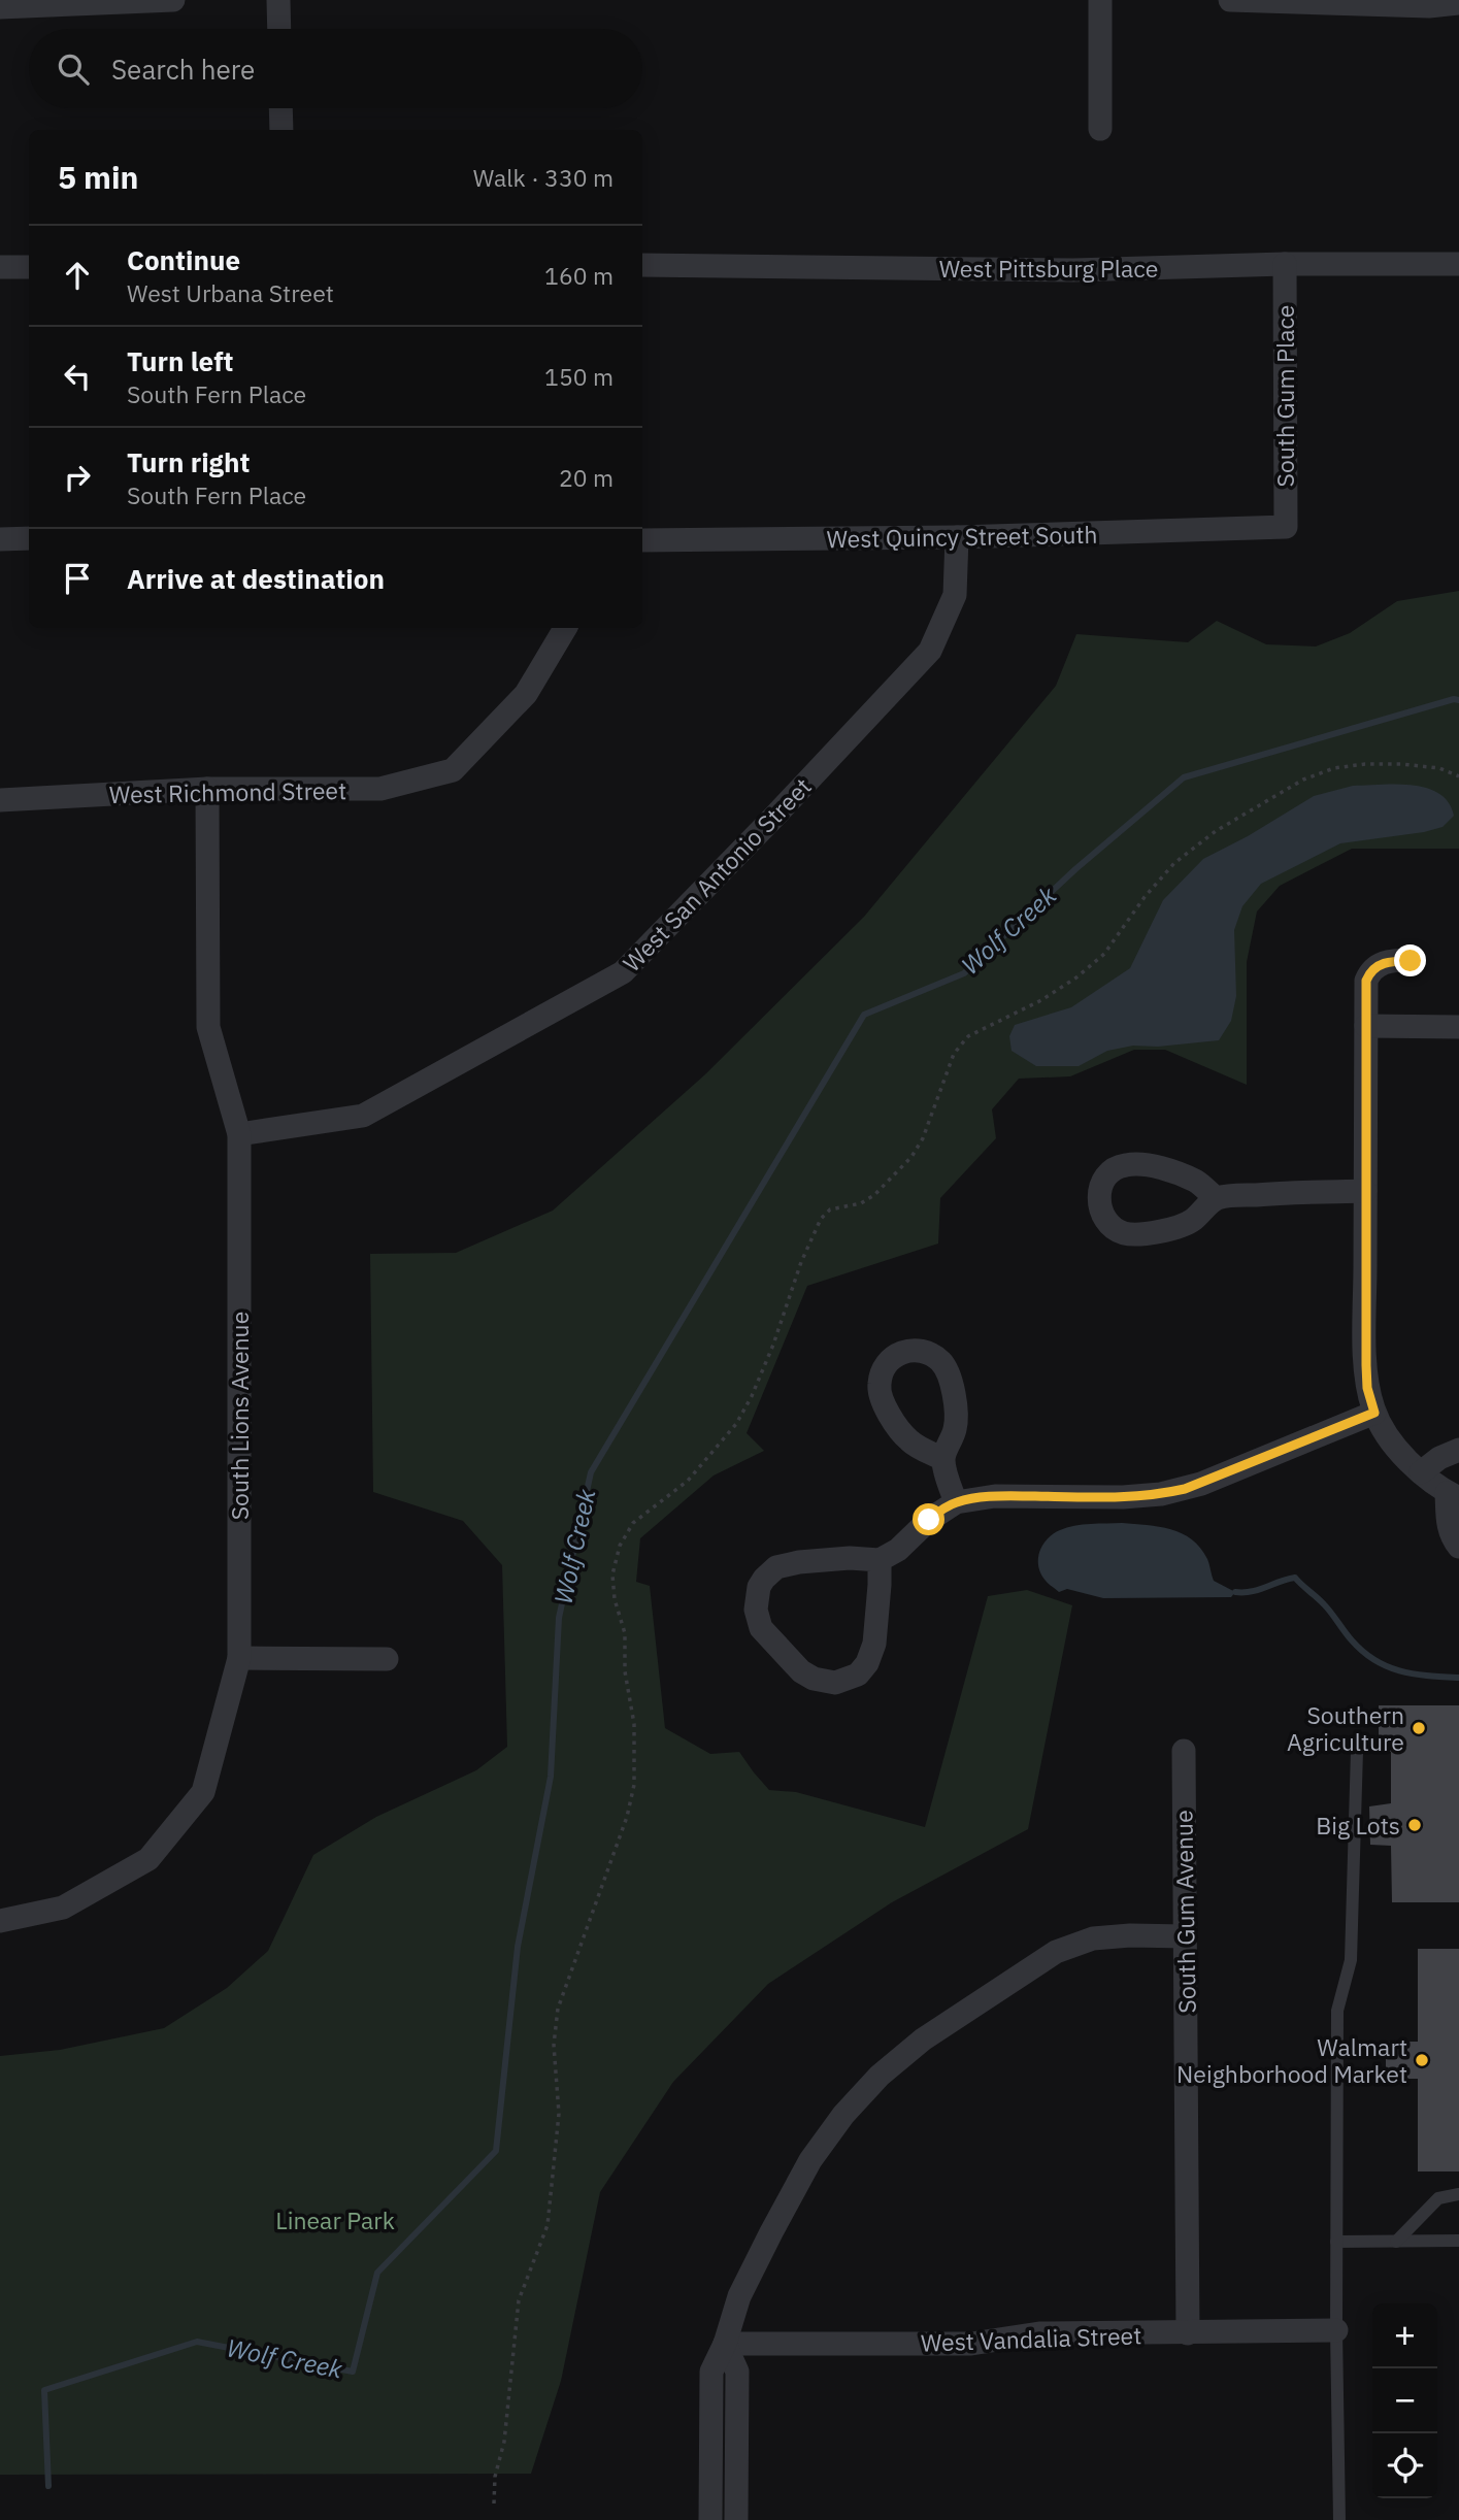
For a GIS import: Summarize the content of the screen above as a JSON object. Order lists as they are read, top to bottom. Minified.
{"streets":{"street":["West Pittsburg Place","South Gum Place","West Quincy Street South","West Richmond Street","West San Antonio Street","South Lions Avenue","South Gum Avenue","West Vandalia Street"]},"crossings":[["West Pittsburg Place","South Gum Place"],["South Gum Place","West Quincy Street South"],["West Quincy Street South","West San Antonio Street"],["West Richmond Street","South Lions Avenue"],["West San Antonio Street","South Lions Avenue"],["South Gum Avenue","West Vandalia Street"]],"water":["Wolf Creek"],"parks":["Linear Park"],"places":["Southern Agriculture","Big Lots","Walmart Neighborhood Market"],"page":{"search":"Search here","heading":["5 min","Walk · 330 m"],"list":[["Continue","West Urbana Street","160 m"],["Turn left","South Fern Place","150 m"],["Turn right","South Fern Place","20 m"],"Arrive at destination"],"map_buttons":["+","−"]}}
